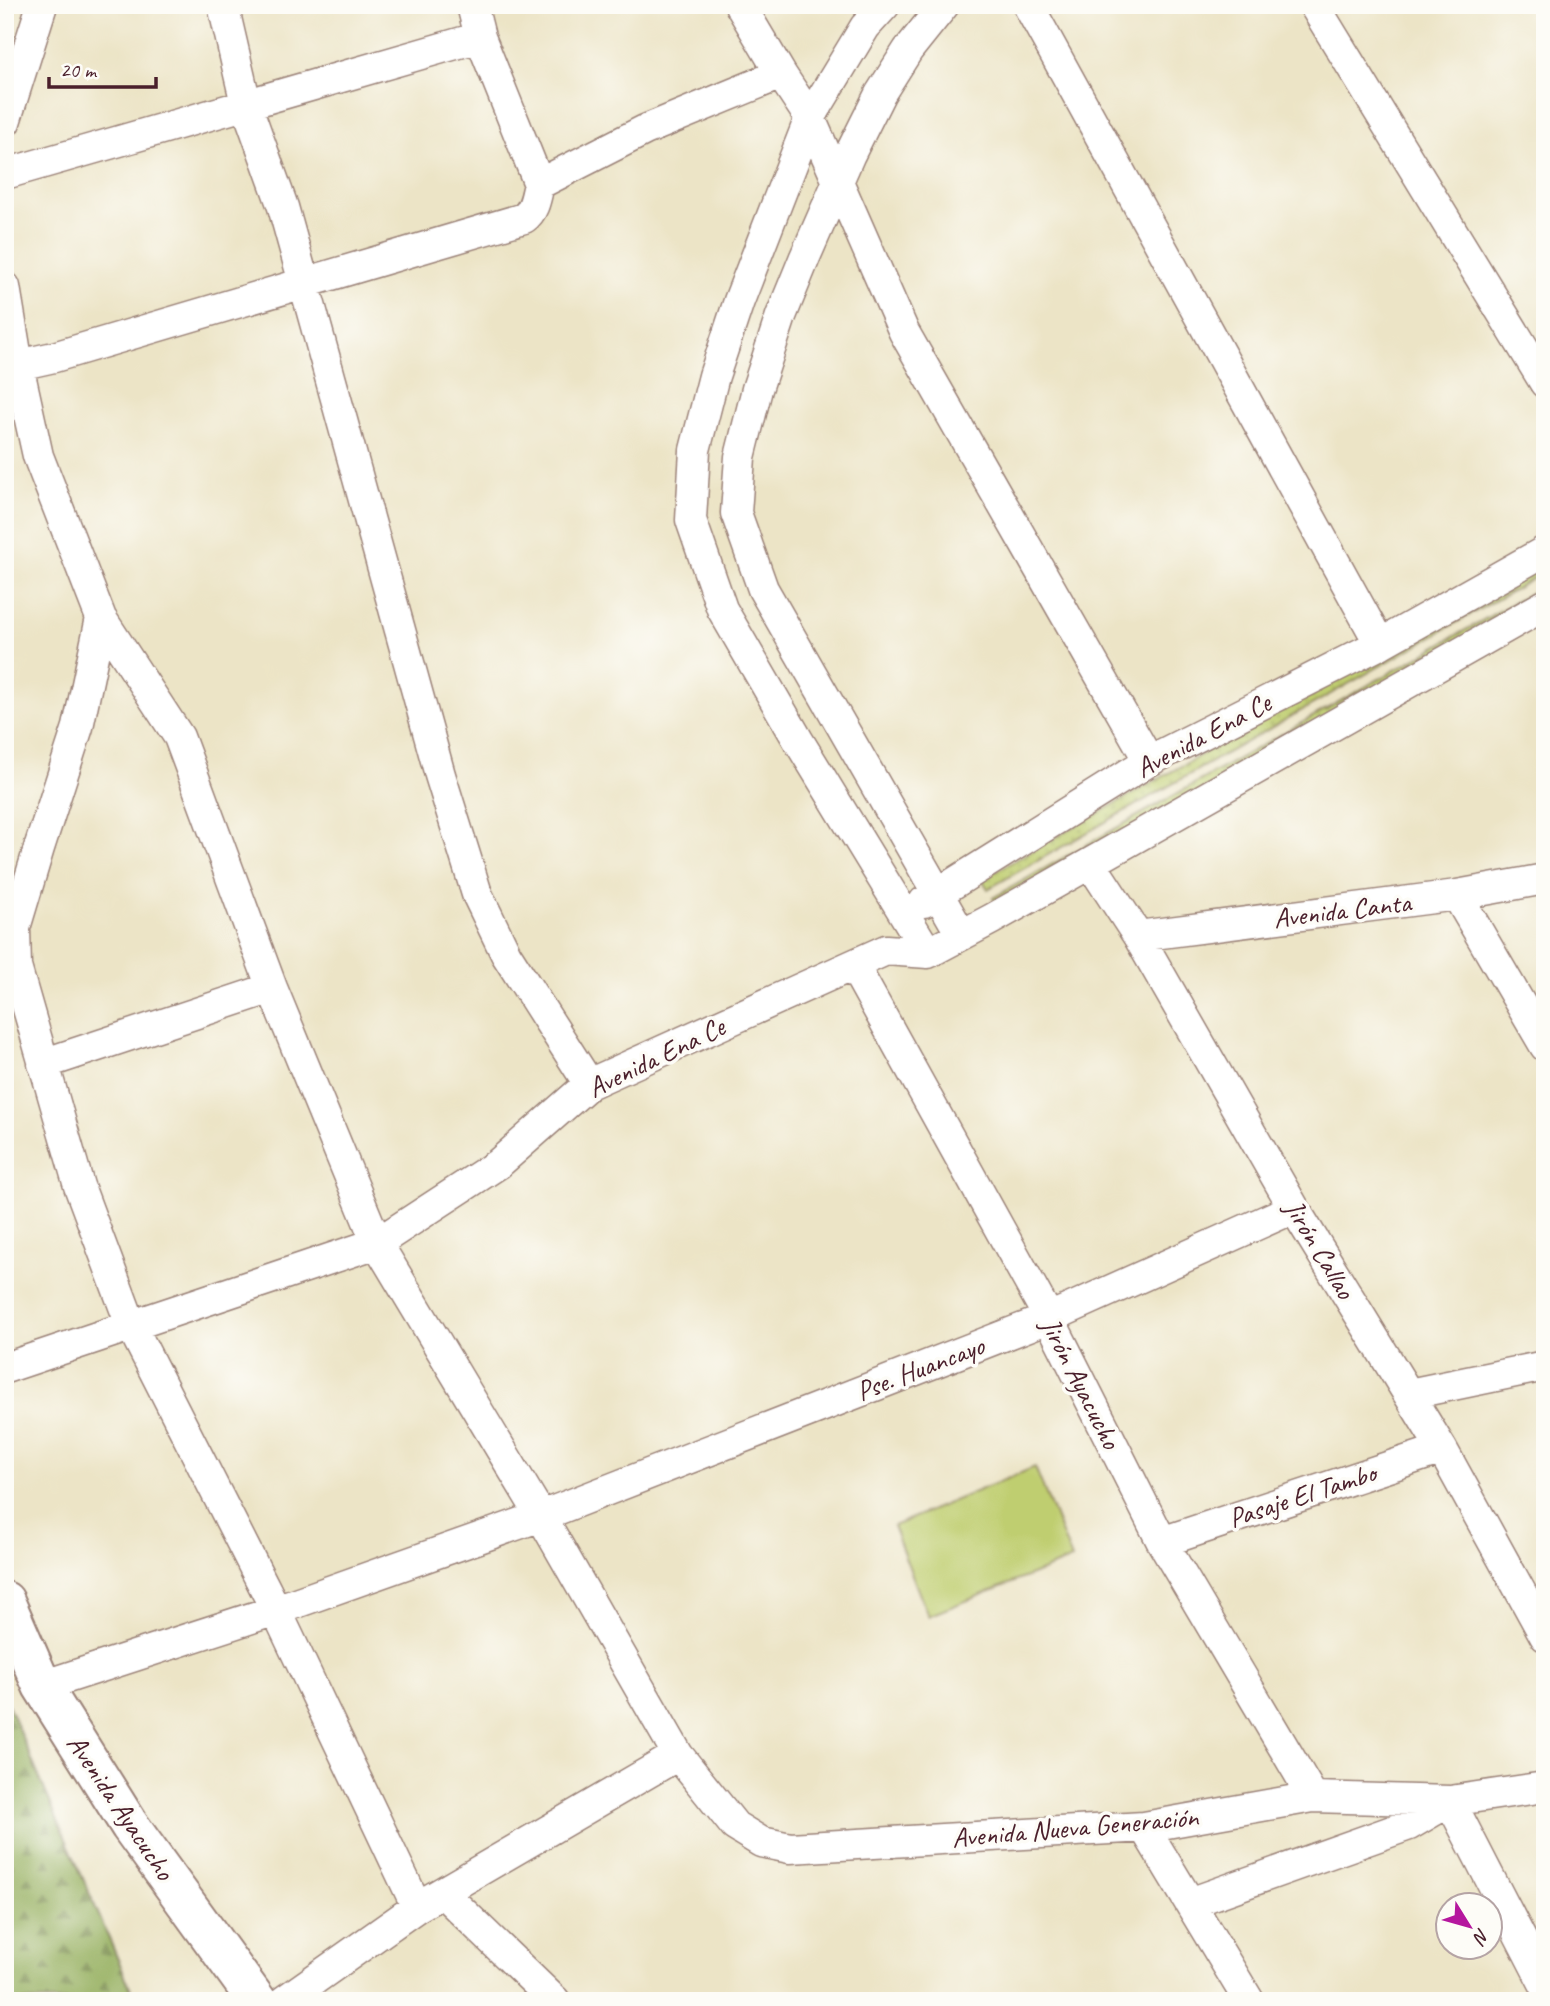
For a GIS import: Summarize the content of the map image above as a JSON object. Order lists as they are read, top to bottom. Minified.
{"streets":{"street":["Avenida Ena Ce","Avenida Canta","Jirón Callao","Pse. Huancayo","Jirón Ayacucho","Pasaje El Tambo","Avenida Ayacucho","Avenida Nueva Generación"]},"crossings":[["Avenida Ena Ce","Jirón Callao"],["Avenida Ena Ce","Jirón Ayacucho"],["Avenida Canta","Jirón Callao"],["Jirón Callao","Pse. Huancayo"],["Jirón Callao","Pasaje El Tambo"],["Pse. Huancayo","Jirón Ayacucho"],["Pse. Huancayo","Avenida Ayacucho"],["Jirón Ayacucho","Pasaje El Tambo"],["Jirón Ayacucho","Avenida Nueva Generación"]],"scale_bar":"20 m","north":"bottom right"}
